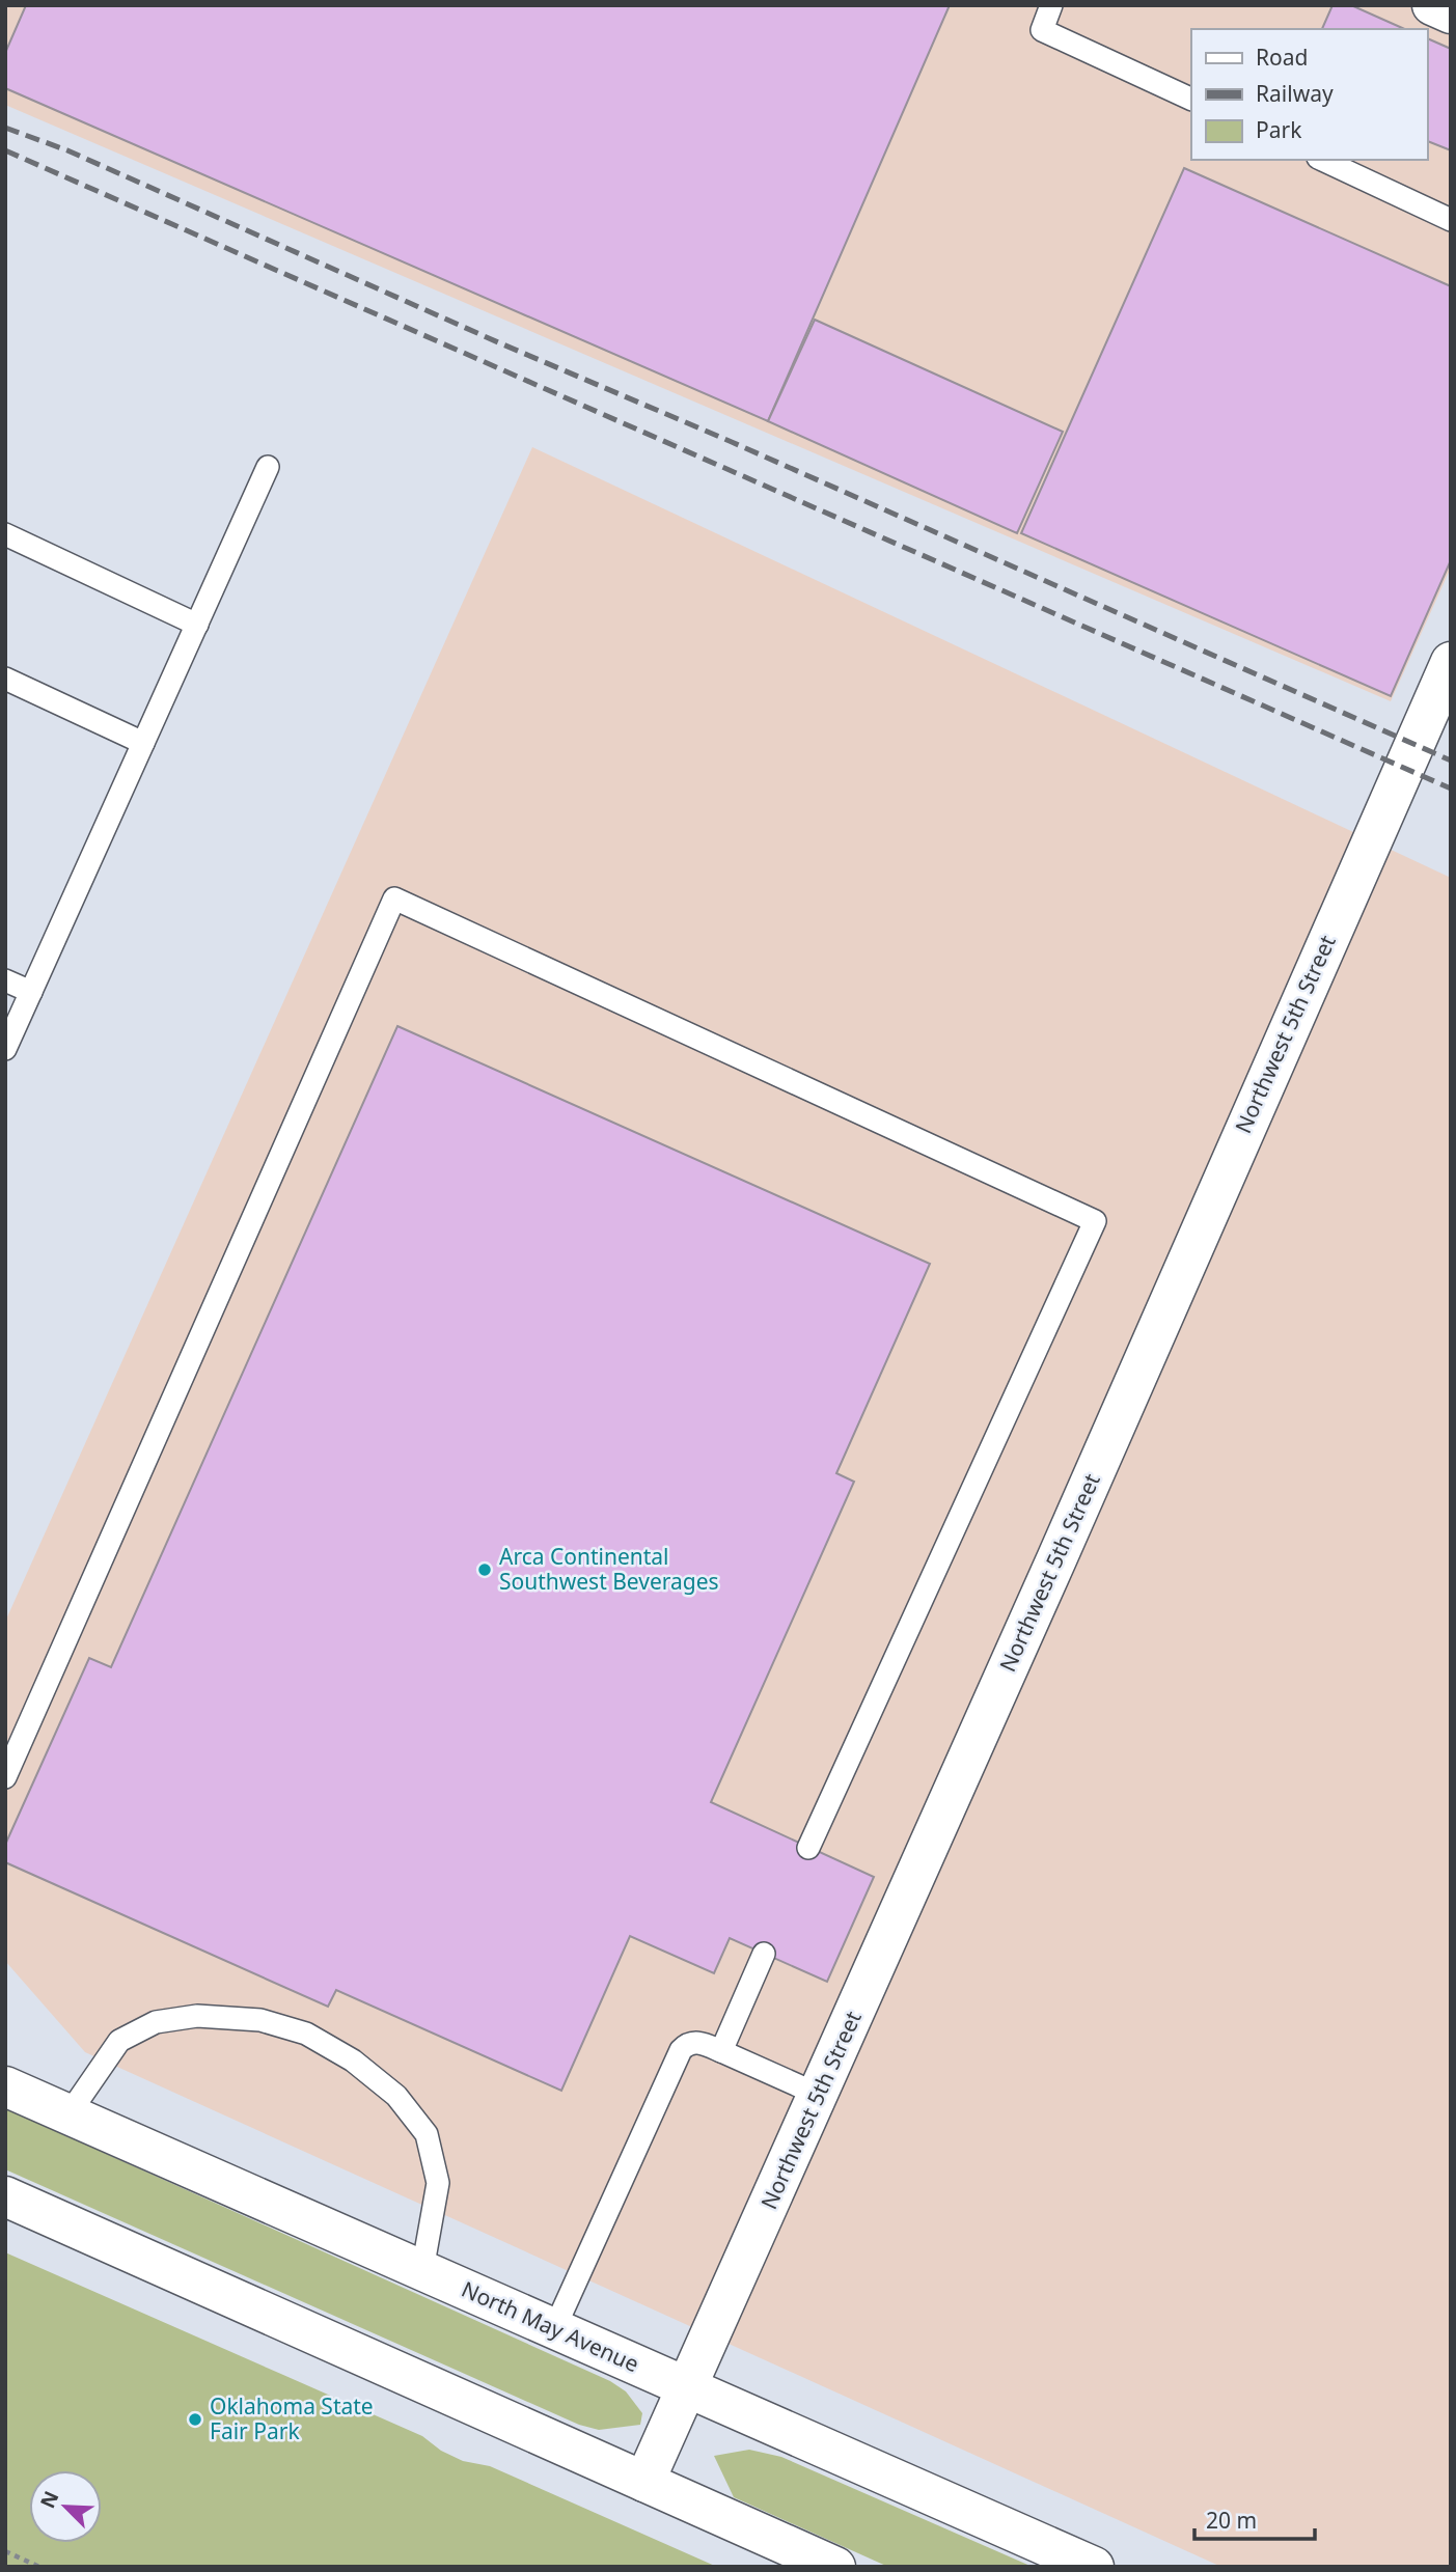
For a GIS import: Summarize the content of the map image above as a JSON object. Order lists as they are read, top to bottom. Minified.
{"streets":{"main road":["Northwest 5th Street","North May Avenue"]},"crossings":[["Northwest 5th Street","North May Avenue"]],"places":["Arca Continental Southwest Beverages","Oklahoma State Fair Park"],"legend":["Road","Railway","Park"],"scale_bar":"20 m","north":"top left"}
